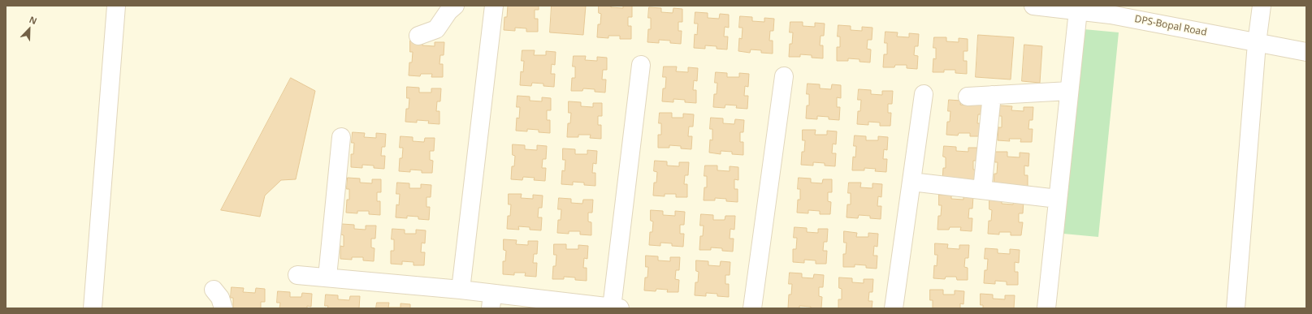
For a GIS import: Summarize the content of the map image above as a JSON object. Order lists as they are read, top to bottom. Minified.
{"streets":{"street":["DPS-Bopal Road"]},"north":"top right"}
